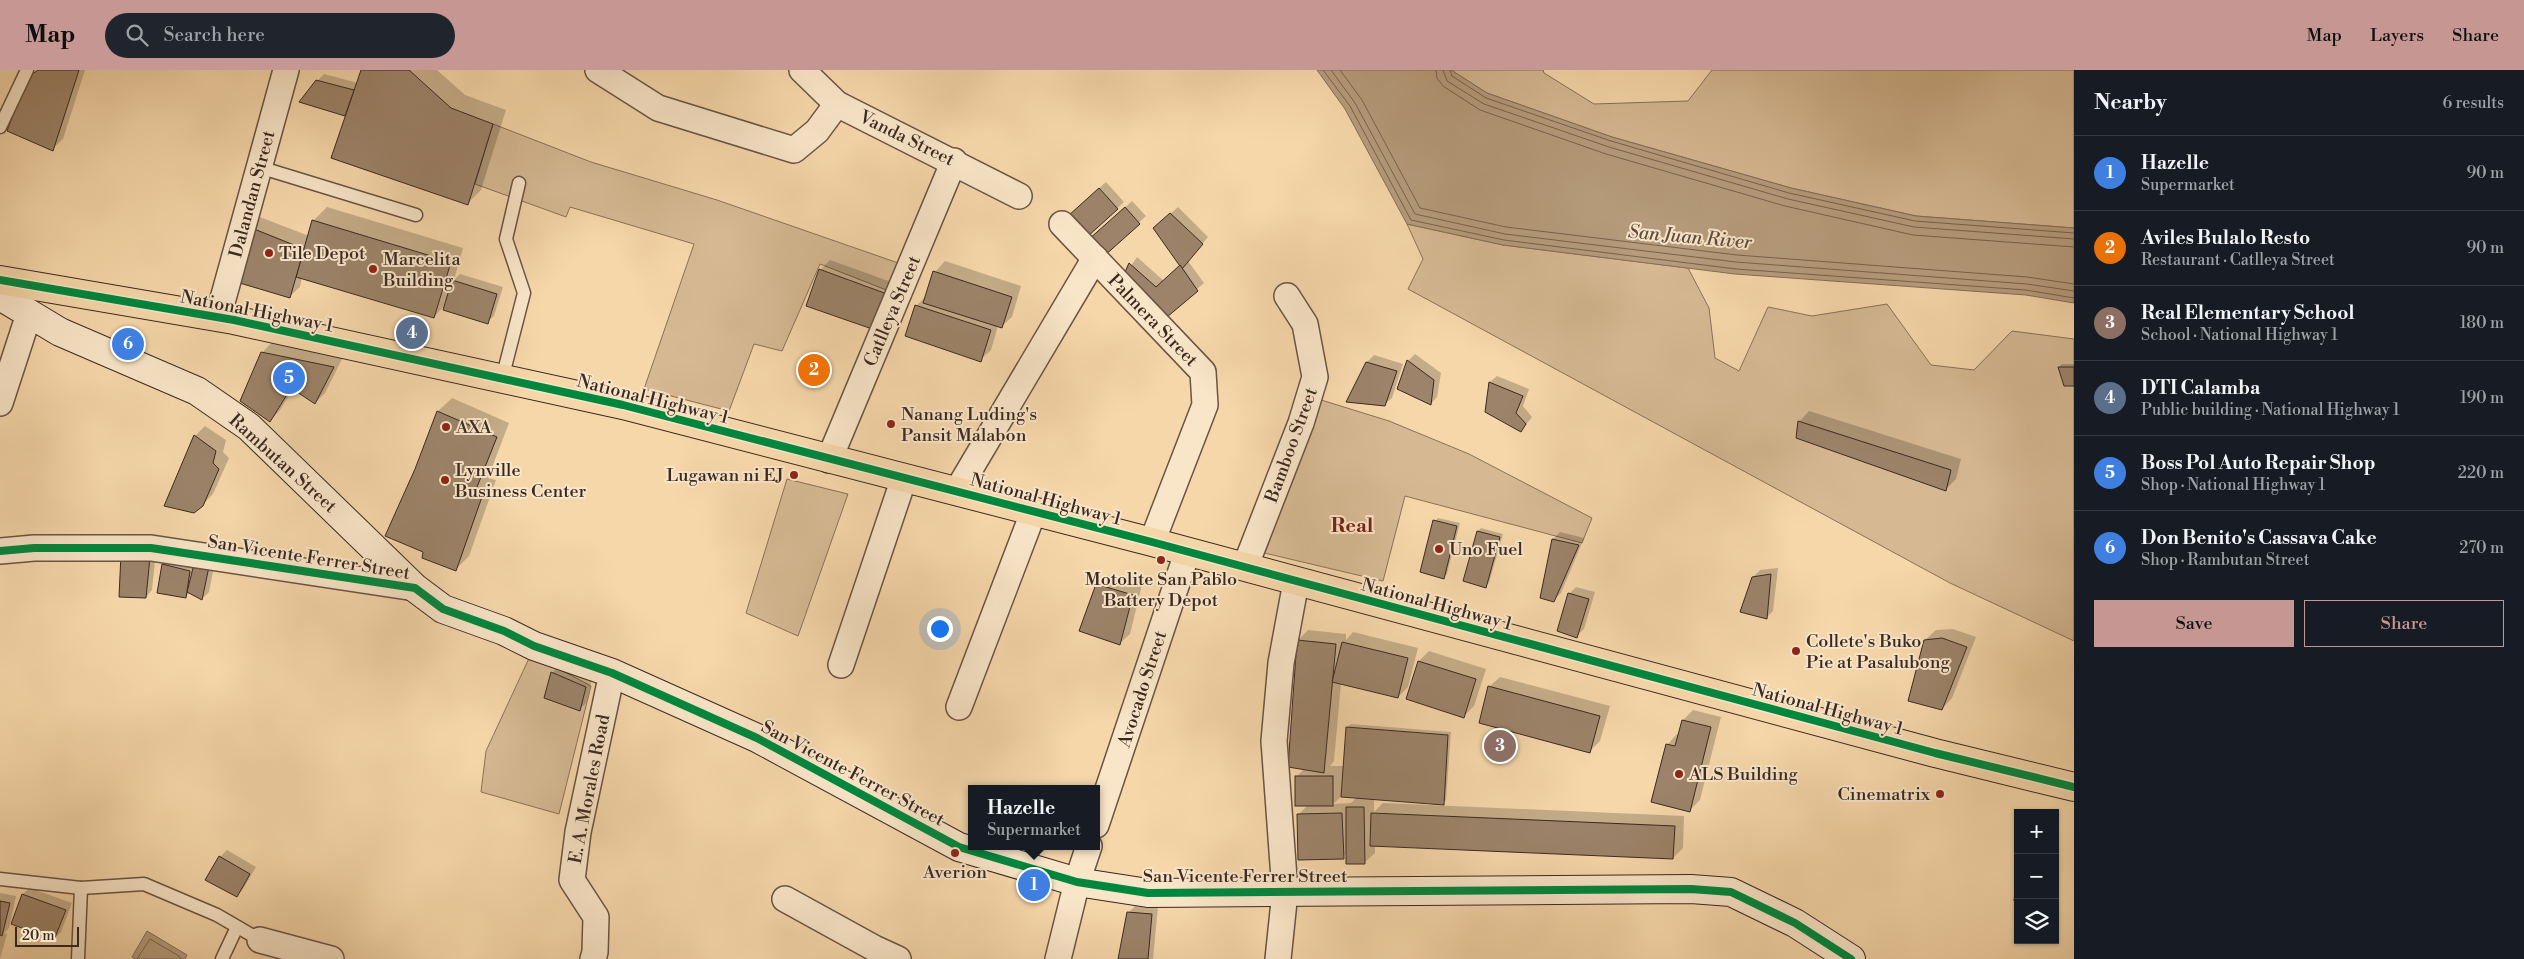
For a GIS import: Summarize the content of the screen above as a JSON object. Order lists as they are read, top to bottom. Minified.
{"streets":{"highway":["National Highway 1"],"street":["Vanda Street","Dalandan Street","Catlleya Street","Palmera Street","Bamboo Street","Rambutan Street","San Vicente Ferrer Street","Avocado Street","E. A. Morales Road"]},"crossings":[["Vanda Street","Catlleya Street"],["Dalandan Street","National Highway 1"],["National Highway 1","Catlleya Street"],["National Highway 1","Palmera Street"],["National Highway 1","Bamboo Street"],["National Highway 1","Avocado Street"],["Rambutan Street","San Vicente Ferrer Street"],["San Vicente Ferrer Street","E. A. Morales Road"]],"districts":["Real"],"water":["San Juan River"],"places":["Tile Depot","Marcelita Building","Nanang Luding's Pansit Malabon","AXA","Lugawan ni EJ","Lynville Business Center","Uno Fuel","Motolite San Pablo Battery Depot","Collete's Buko Pie at Pasalubong","ALS Building","Cinematrix","Averion"],"scale_bar":"20 m","page":{"header":"Map","search":"Search here","nav":["Map","Layers","Share"],"heading":["Nearby","6 results"],"list":[{"mark":"1","name":"Hazelle","note":"Supermarket","value":"90 m"},{"mark":"2","name":"Aviles Bulalo Resto","note":"Restaurant · Catlleya Street","value":"90 m"},{"mark":"3","name":"Real Elementary School","note":"School · National Highway 1","value":"180 m"},{"mark":"4","name":"DTI Calamba","note":"Public building · National Highway 1","value":"190 m"},{"mark":"5","name":"Boss Pol Auto Repair Shop","note":"Shop · National Highway 1","value":"220 m"},{"mark":"6","name":"Don Benito's Cassava Cake","note":"Shop · Rambutan Street","value":"270 m"}],"pins":["4","6","2","5","3","1"],"buttons":["Save","Share"],"popup":["Hazelle","Supermarket"],"map_buttons":["+","−"],"scale":"20 m"}}
